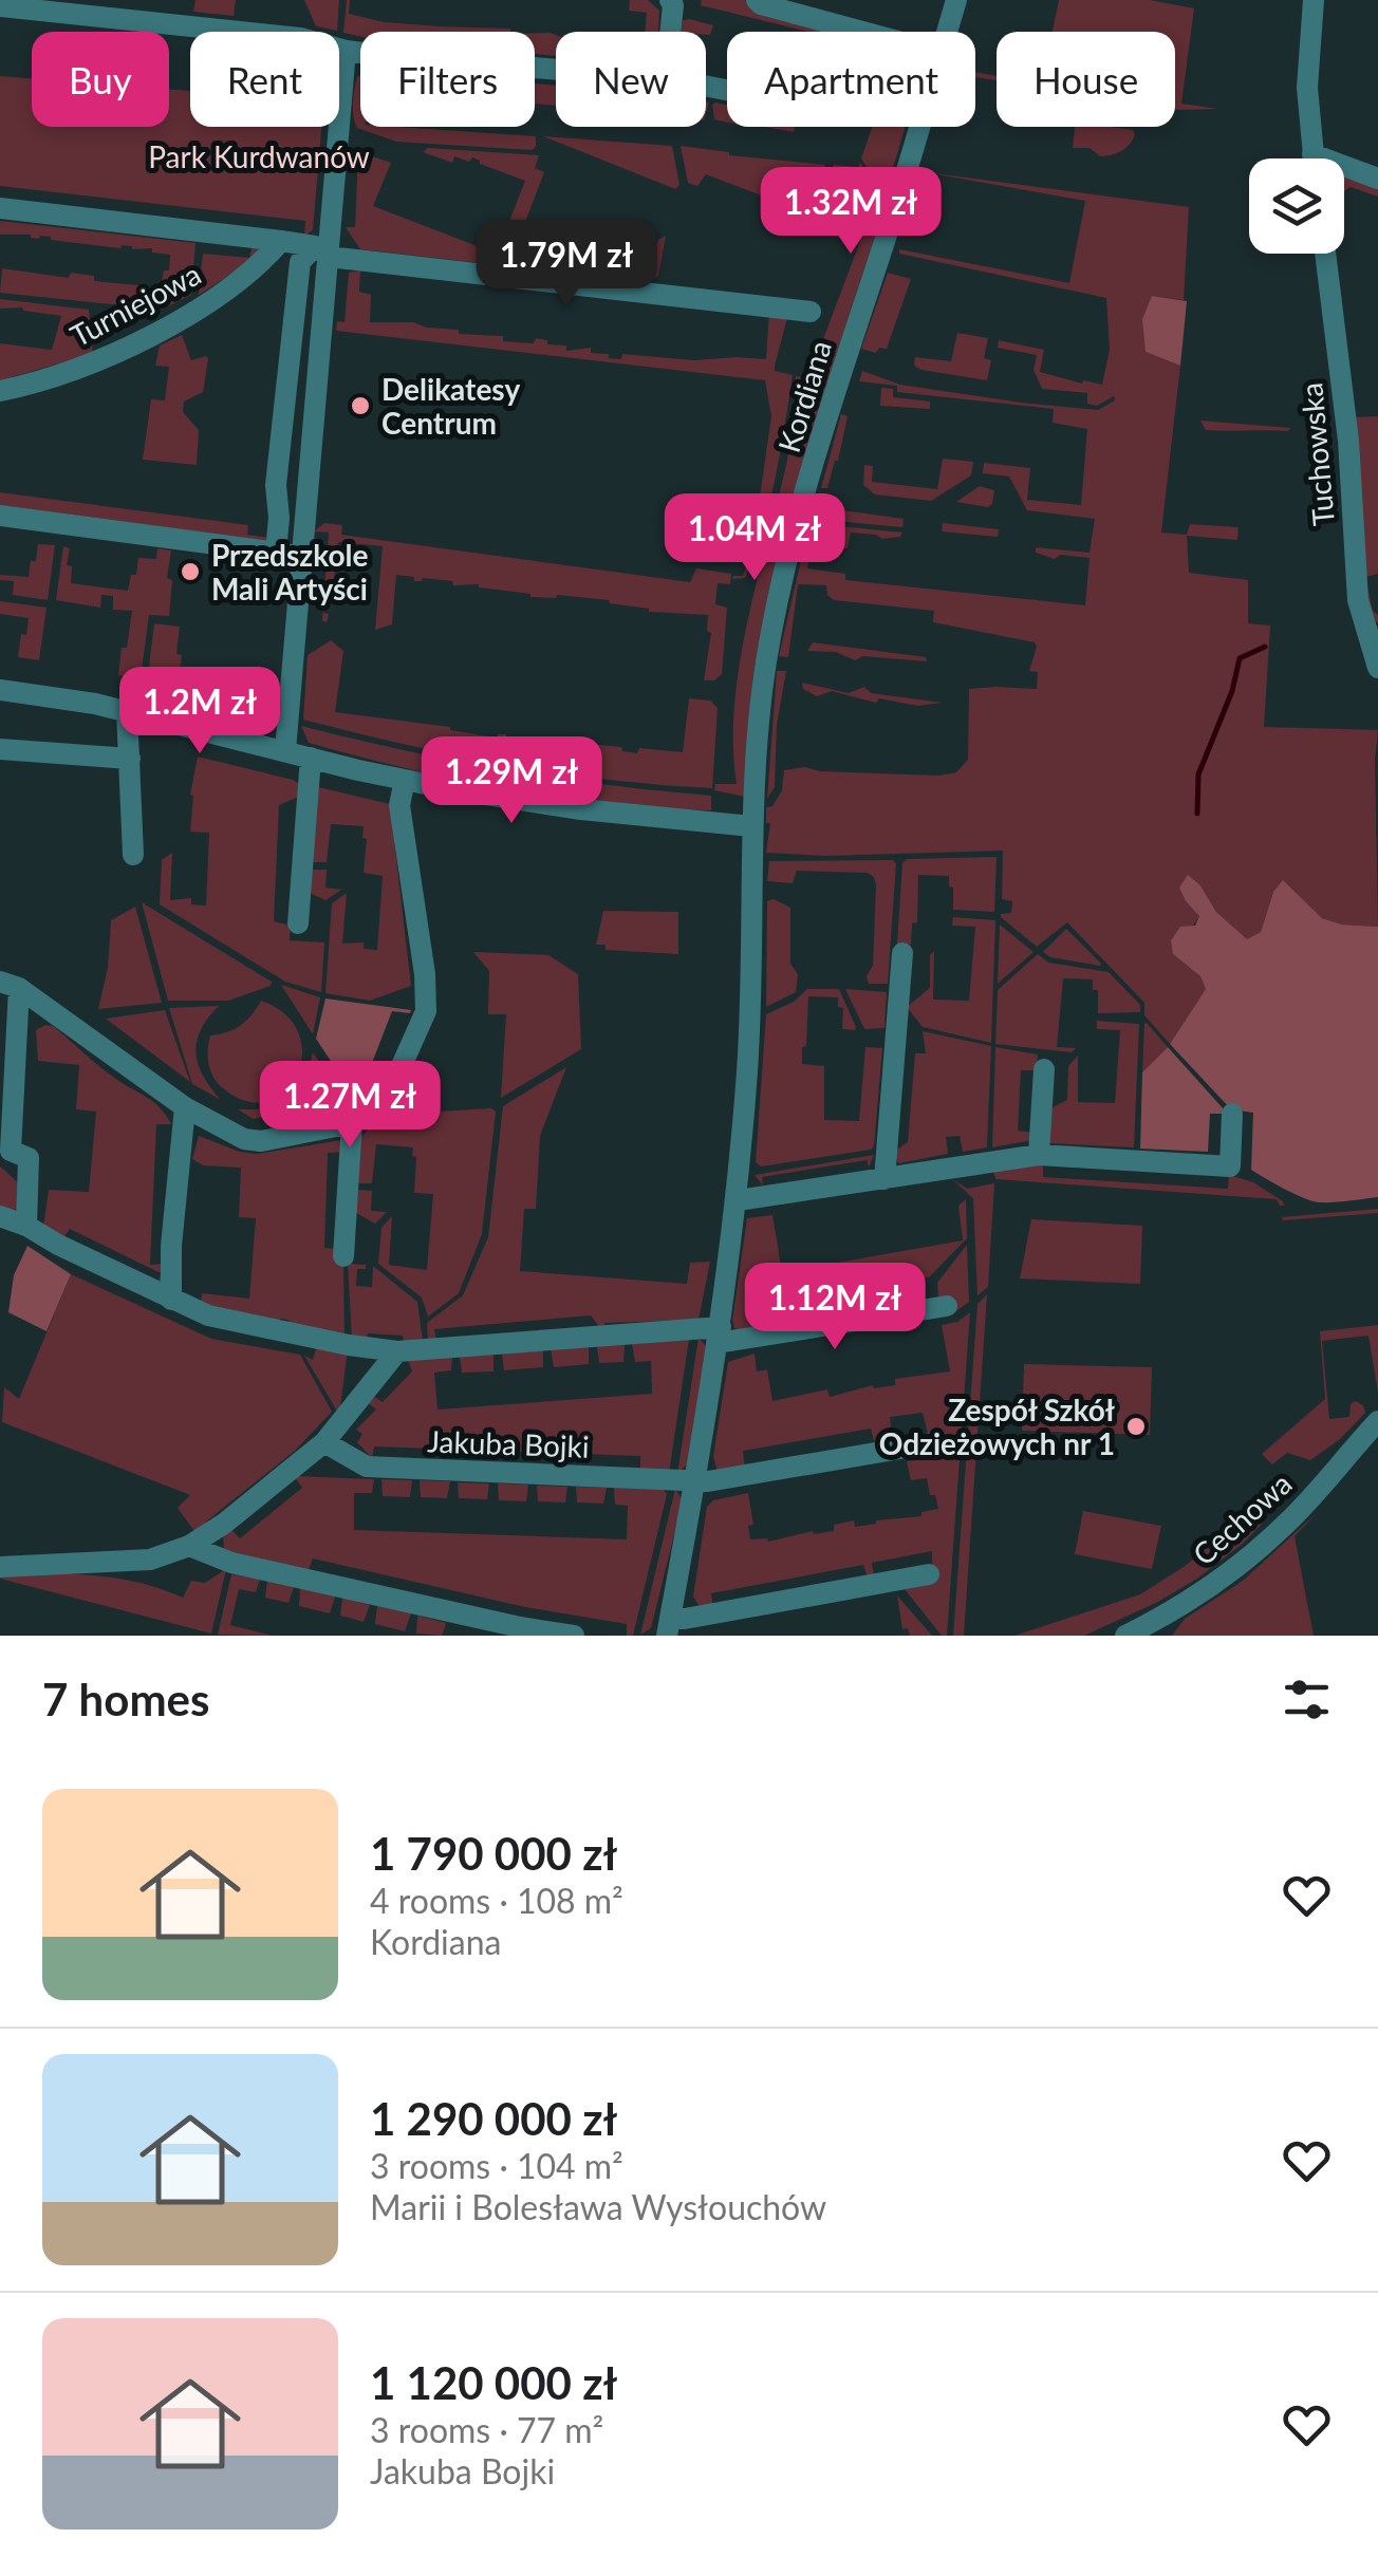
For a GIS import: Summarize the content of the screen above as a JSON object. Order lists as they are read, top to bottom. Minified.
{"streets":{"street":["Turniejowa","Kordiana","Tuchowska","Jakuba Bojki","Cechowa"]},"crossings":[["Turniejowa","Kordiana"]],"parks":["Park Kurdwanów"],"places":["Delikatesy Centrum","Przedszkole Mali Artyści","Zespół Szkół Odzieżowych nr 1"],"page":{"chip":["Buy","Rent","Filters","New","Apartment","House"],"price":["1.32M zł","1.79M zł","1.04M zł","1.2M zł","1.29M zł","1.27M zł","1.12M zł"],"heading":"7 homes","list":[{"name":"1 790 000 zł","note":"4 rooms · 108 m² · Kordiana"},{"name":"1 290 000 zł","note":"3 rooms · 104 m² · Marii i Bolesława Wysłouchów"},{"name":"1 120 000 zł","note":"3 rooms · 77 m² · Jakuba Bojki"}]}}
